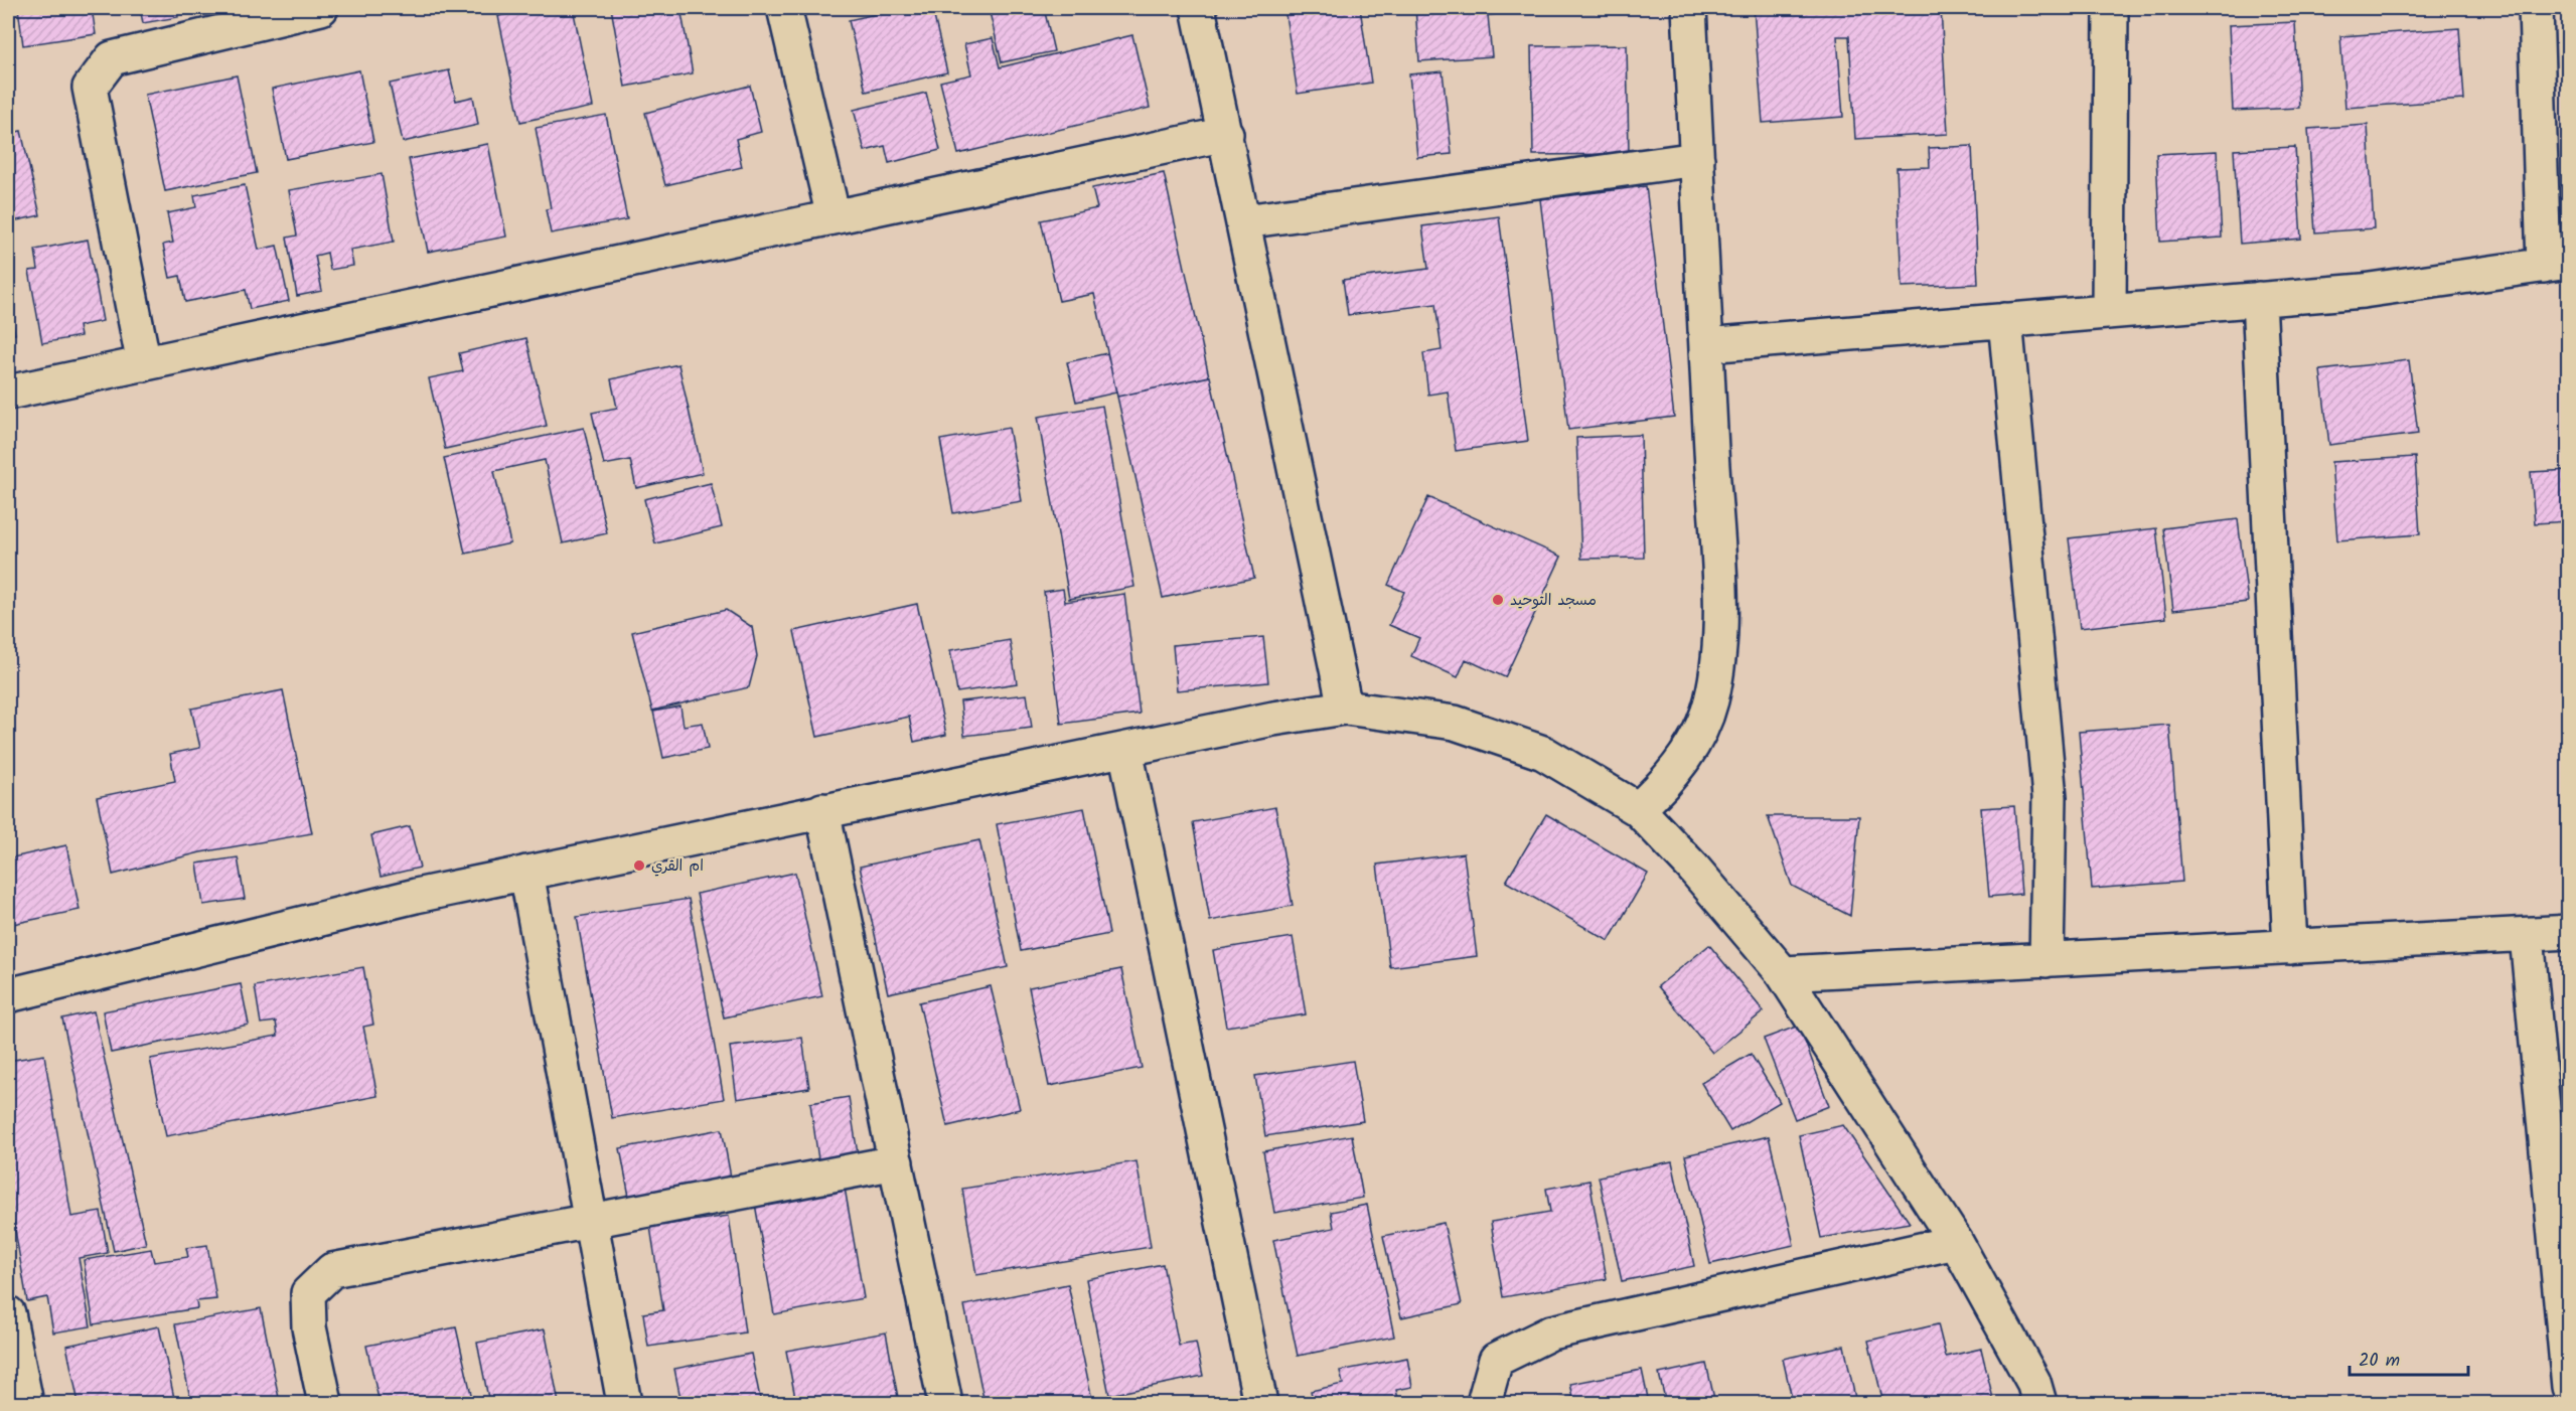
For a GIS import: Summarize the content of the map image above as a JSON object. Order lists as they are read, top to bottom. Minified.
{"places":["مسجد التوحيد","ام القري"],"scale_bar":"20 m"}
